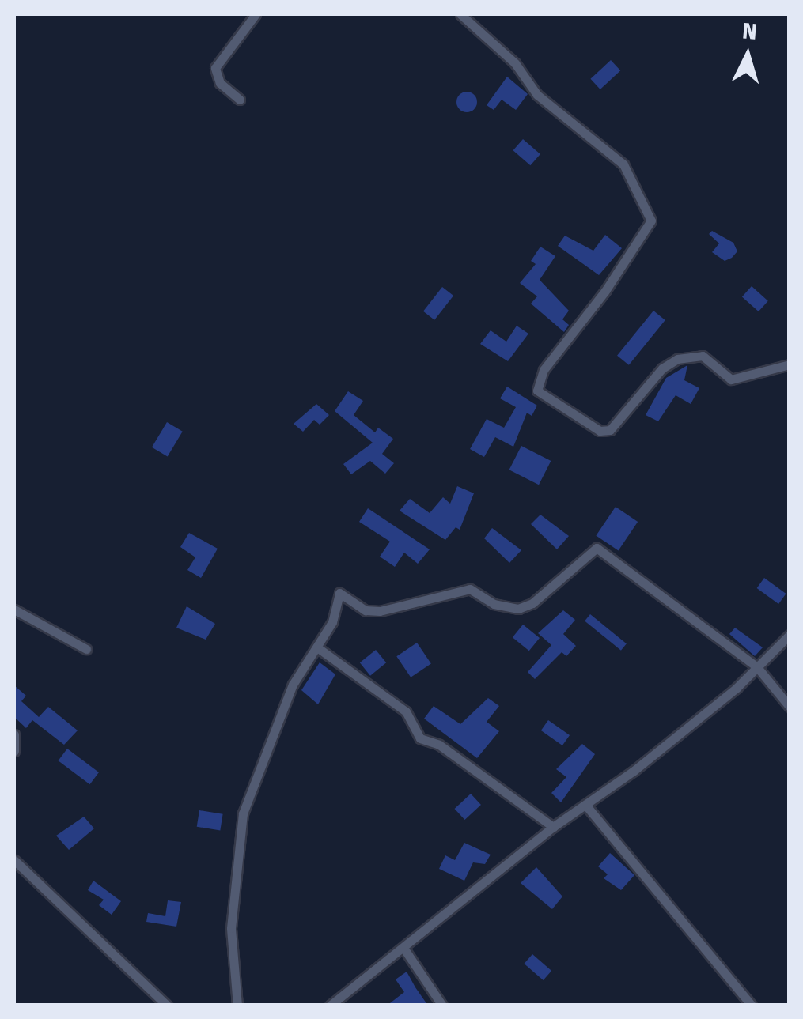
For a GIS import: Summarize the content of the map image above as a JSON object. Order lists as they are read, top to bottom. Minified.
{"north":"top"}
